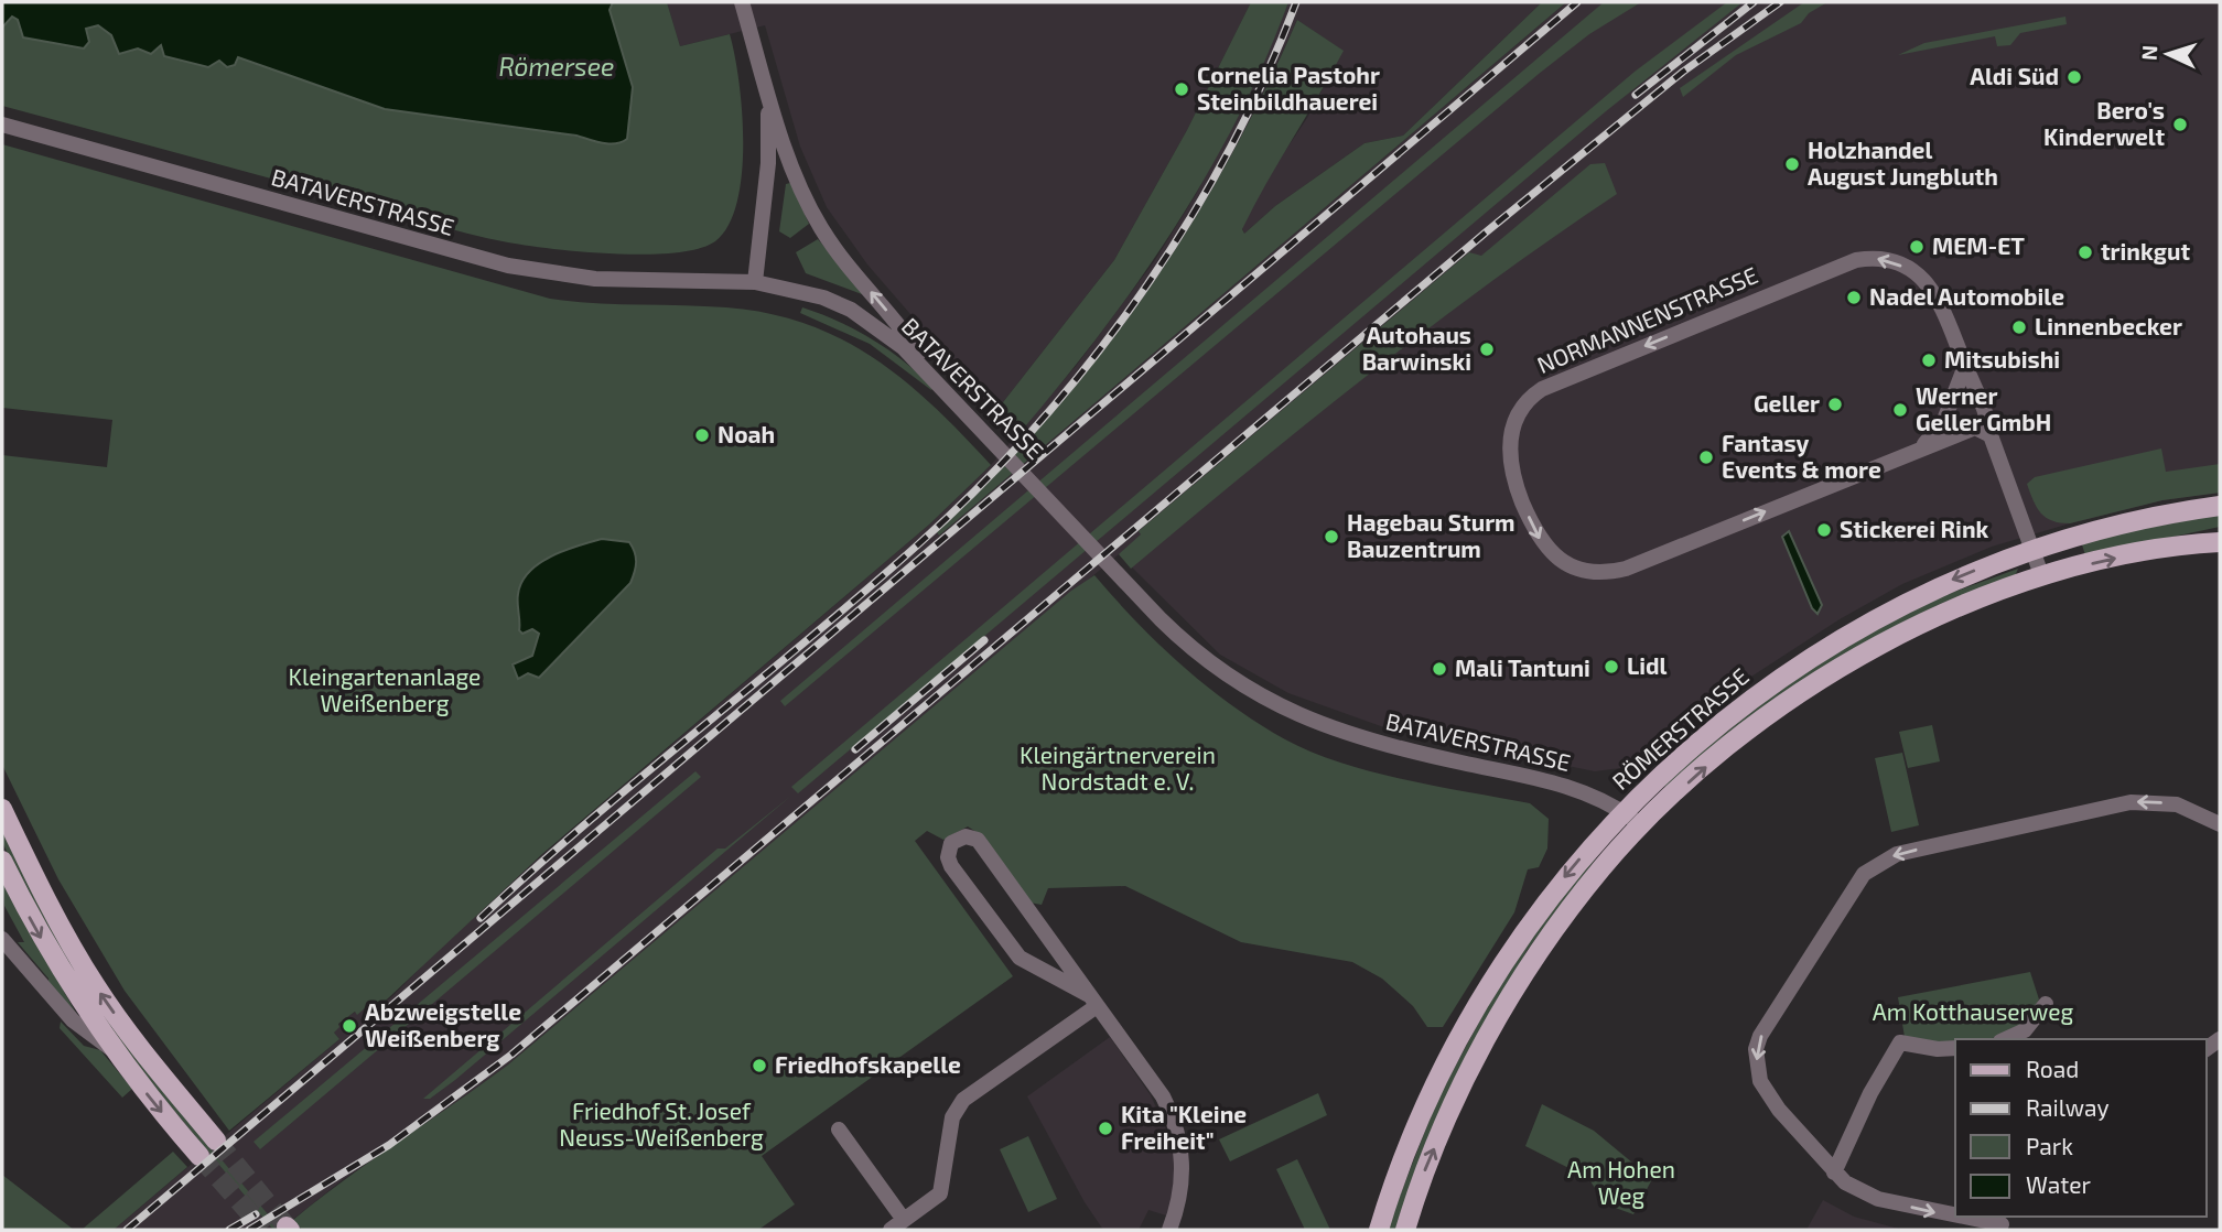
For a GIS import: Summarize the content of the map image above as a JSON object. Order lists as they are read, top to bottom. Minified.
{"streets":{"main road":["RÖMERSTRASSE"],"street":["BATAVERSTRASSE","NORMANNENSTRASSE"]},"crossings":[["BATAVERSTRASSE","RÖMERSTRASSE"],["NORMANNENSTRASSE","RÖMERSTRASSE"]],"water":["Römersee"],"parks":["Kleingartenanlage Weißenberg","Kleingärtnerverein Nordstadt e. V.","Am Kotthauserweg","Friedhof St. Josef Neuss-Weißenberg","Am Hohen Weg"],"places":["Aldi Süd","Cornelia Pastohr Steinbildhauerei","Bero's Kinderwelt","Holzhandel August Jungbluth","MEM-ET","trinkgut","Nadel Automobile","Linnenbecker","Autohaus Barwinski","Mitsubishi","Geller","Werner Geller GmbH","Noah","Fantasy Events & more","Stickerei Rink","Hagebau Sturm Bauzentrum","Lidl","Mali Tantuni","Abzweigstelle Weißenberg","Friedhofskapelle","Kita \"Kleine Freiheit\""],"legend":["Road","Railway","Park","Water"],"north":"left"}
